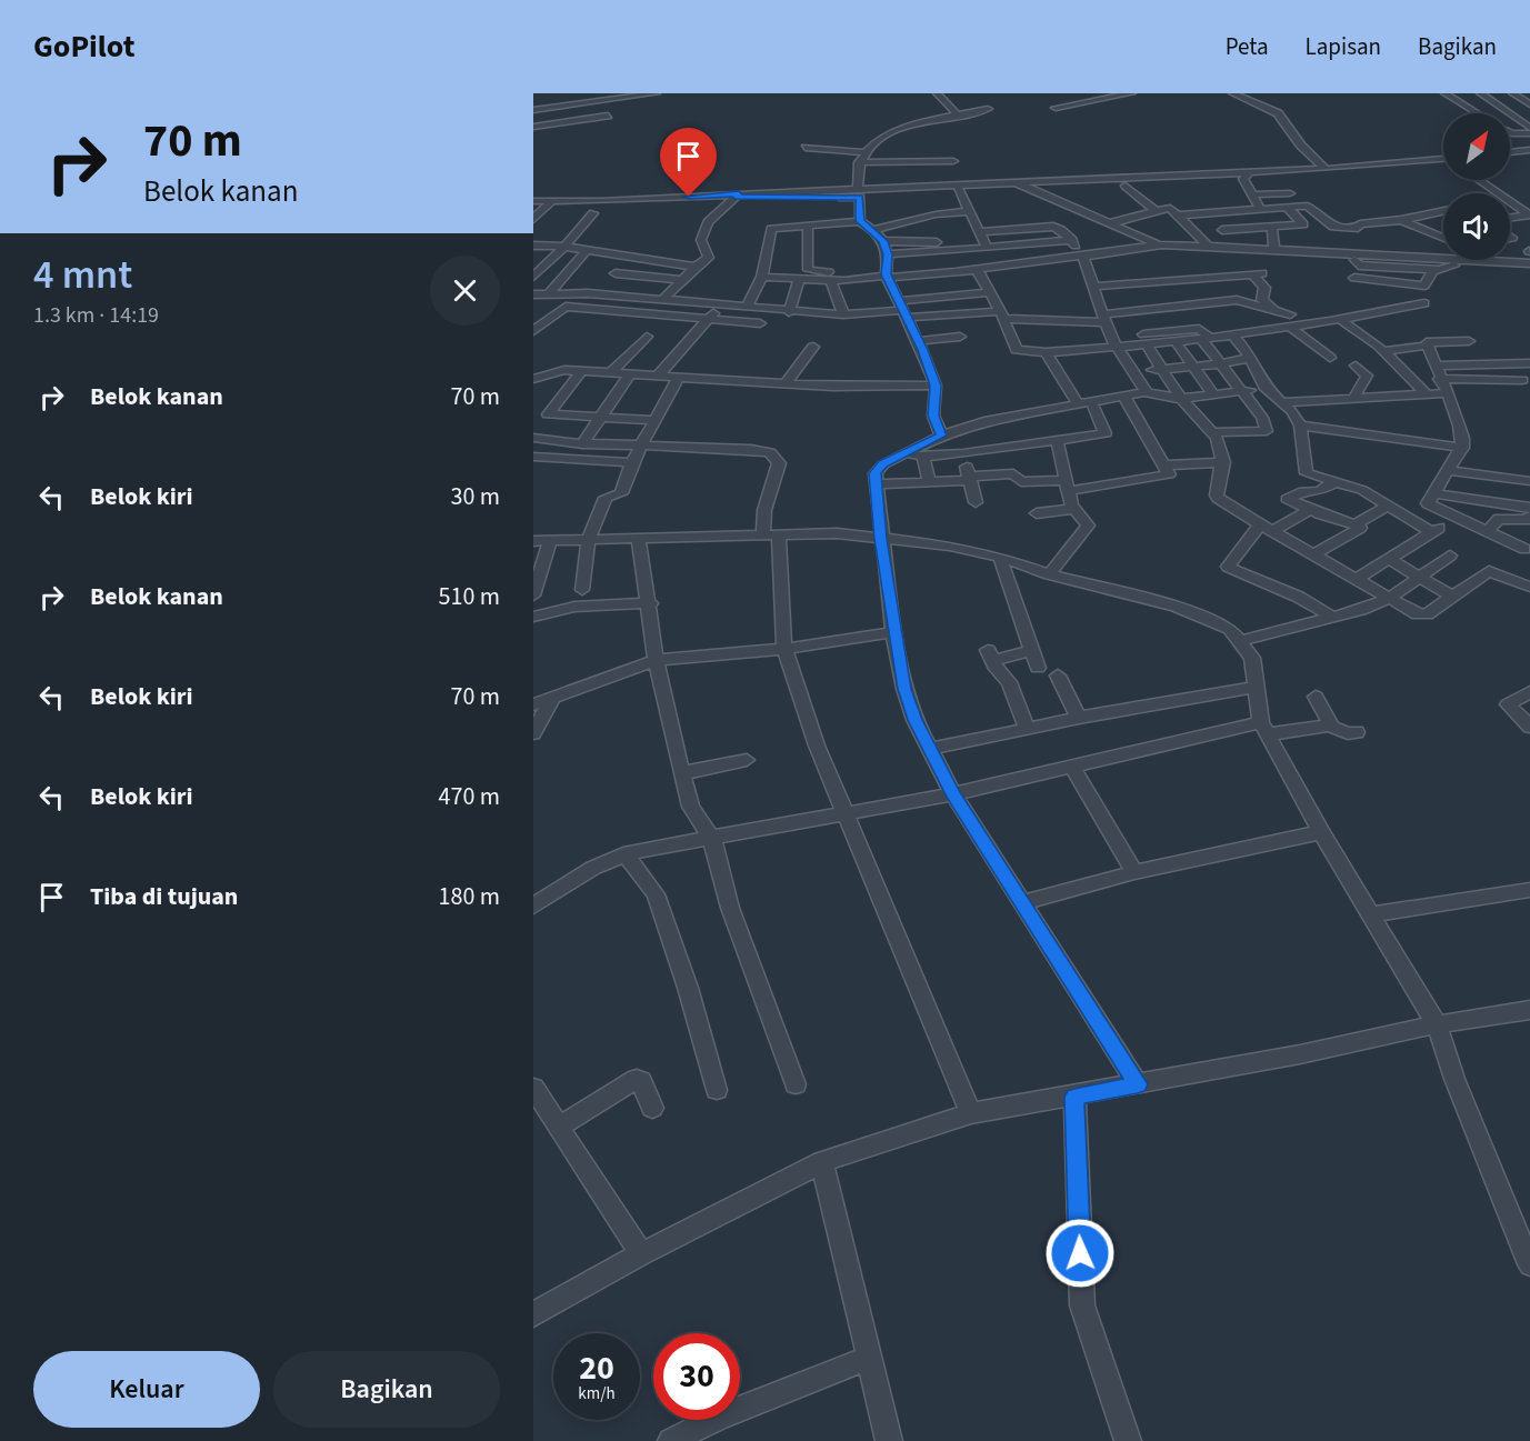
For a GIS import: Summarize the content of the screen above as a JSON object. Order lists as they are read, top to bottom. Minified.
{"north":"top right","page":{"header":"GoPilot","nav":["Peta","Lapisan","Bagikan"],"turn":["70 m","Belok kanan"],"heading":["4 mnt","1.3 km · 14:19"],"list":[{"name":"Belok kanan","value":"70 m"},{"name":"Belok kiri","value":"30 m"},{"name":"Belok kanan","value":"510 m"},{"name":"Belok kiri","value":"70 m"},{"name":"Belok kiri","value":"470 m"},{"name":"Tiba di tujuan","value":"180 m"}],"speed":"20 km/h","limit":"30","buttons":["Keluar","Bagikan"]}}
